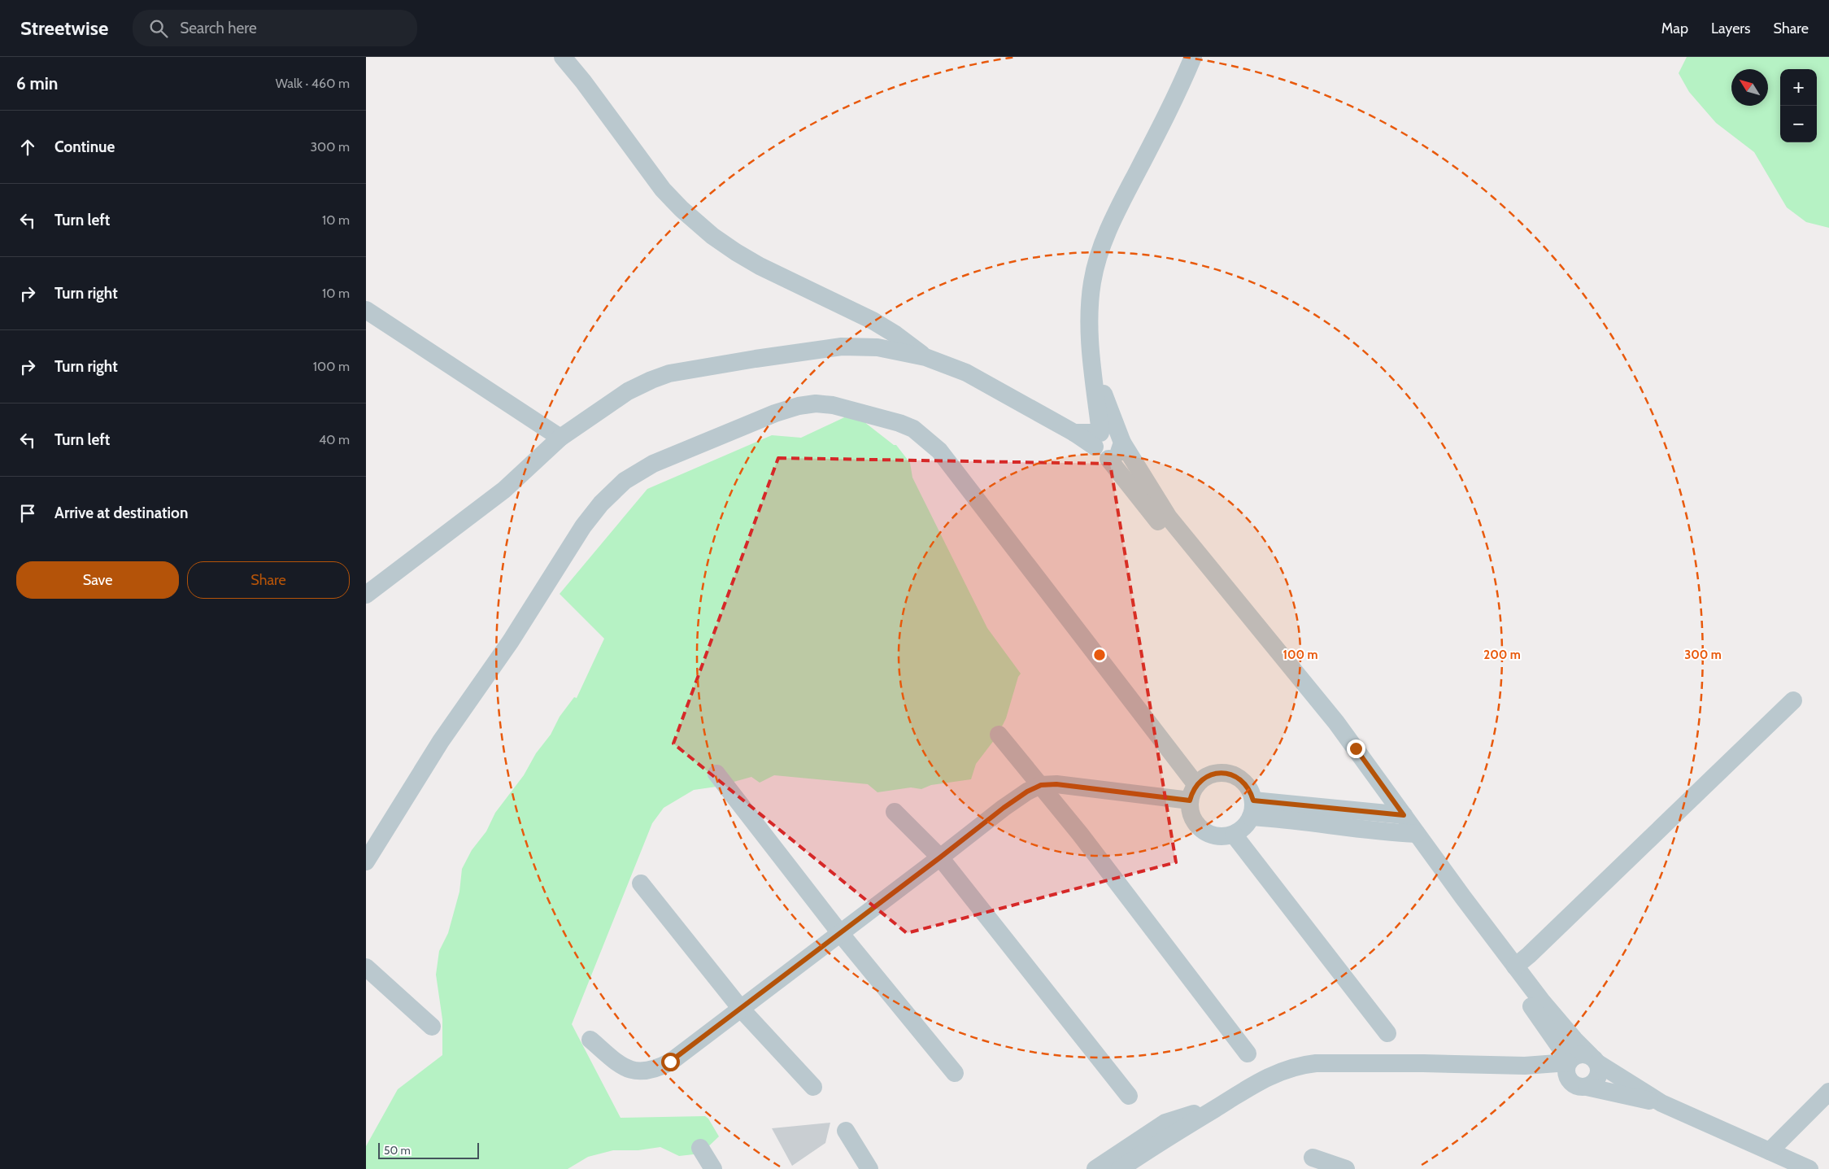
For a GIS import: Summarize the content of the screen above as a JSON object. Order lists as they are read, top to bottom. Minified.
{"scale_bar":"50 m","north":"top left","page":{"header":"Streetwise","search":"Search here","nav":["Map","Layers","Share"],"heading":["6 min","Walk · 460 m"],"map_buttons":["+","−"],"list":[["Continue","300 m"],["Turn left","10 m"],["Turn right","10 m"],["Turn right","100 m"],["Turn left","40 m"],"Arrive at destination"],"buttons":["Save","Share"],"scale":"50 m"},"rings":["100 m","200 m","300 m"]}
